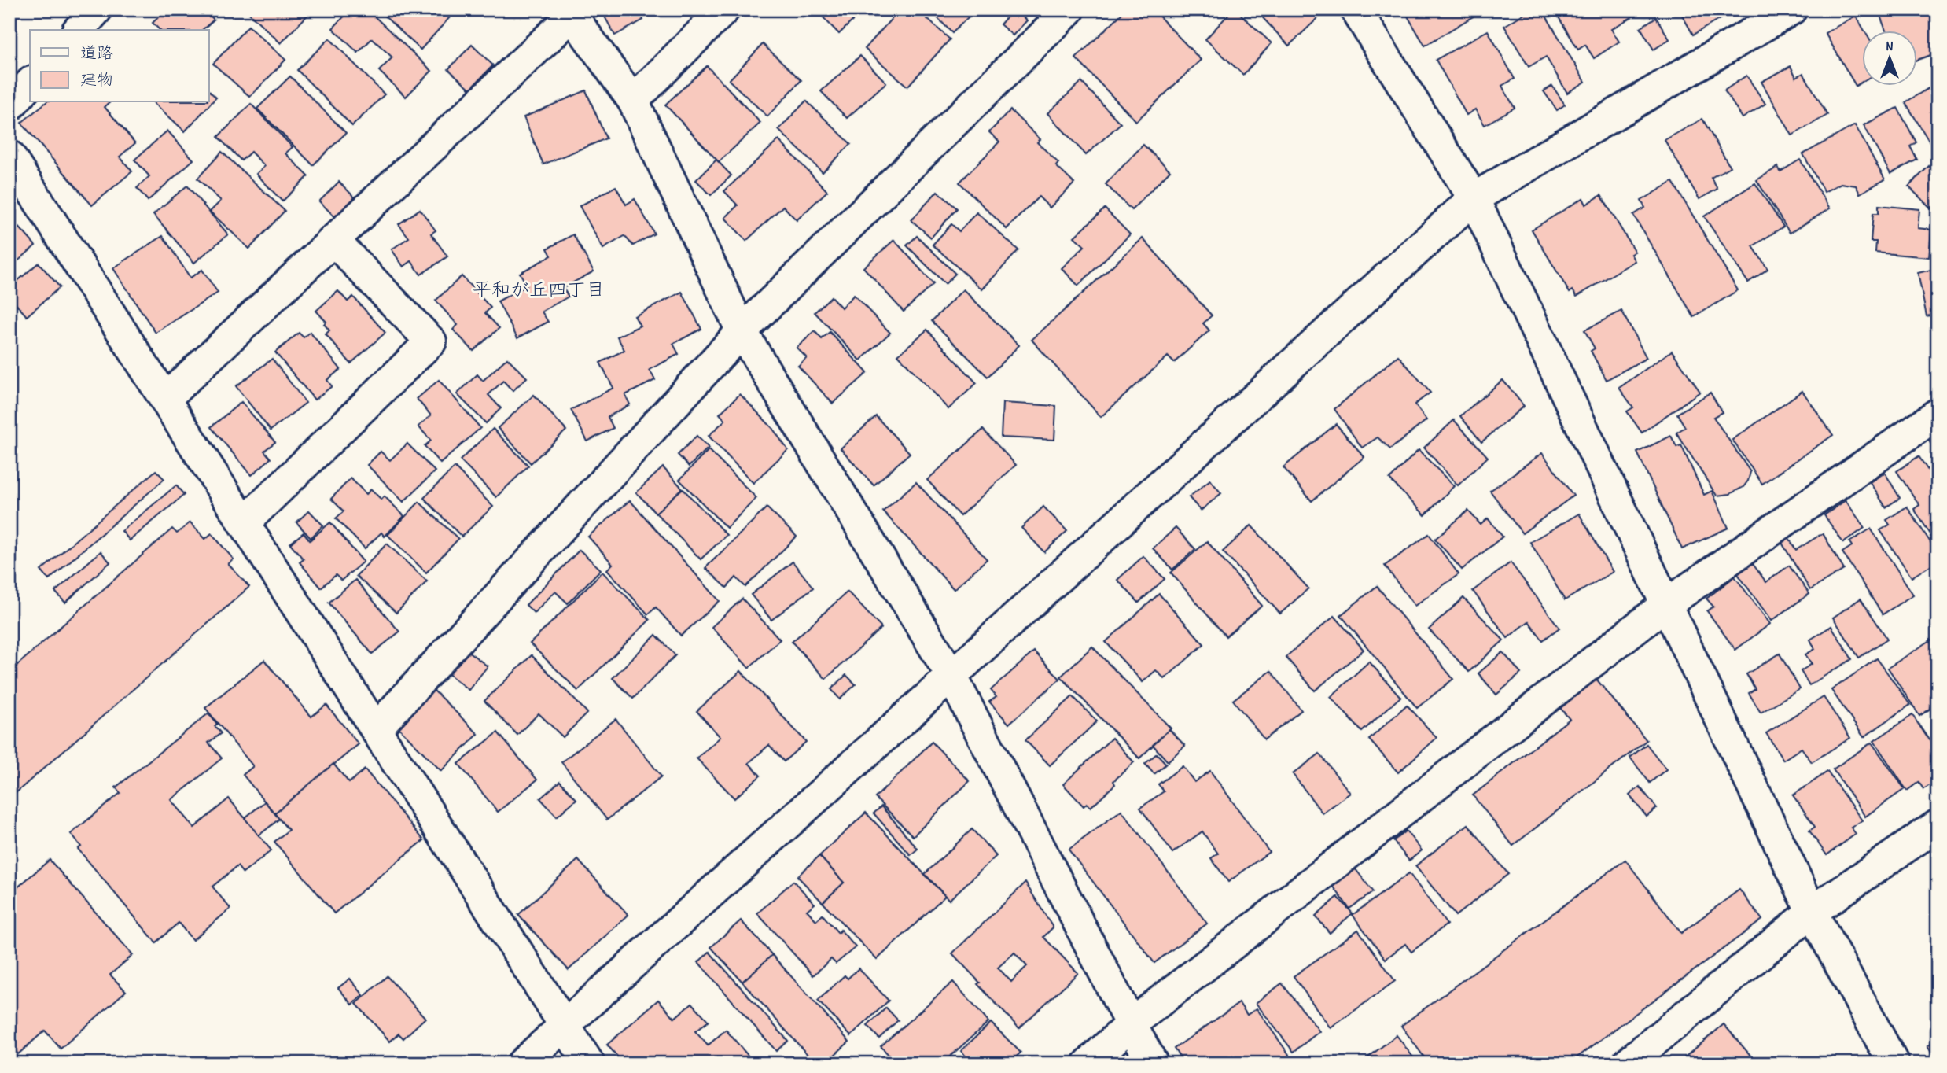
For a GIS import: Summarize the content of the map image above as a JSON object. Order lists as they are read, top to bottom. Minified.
{"districts":["平和が丘四丁目"],"legend":["道路","建物"],"north":"top"}
